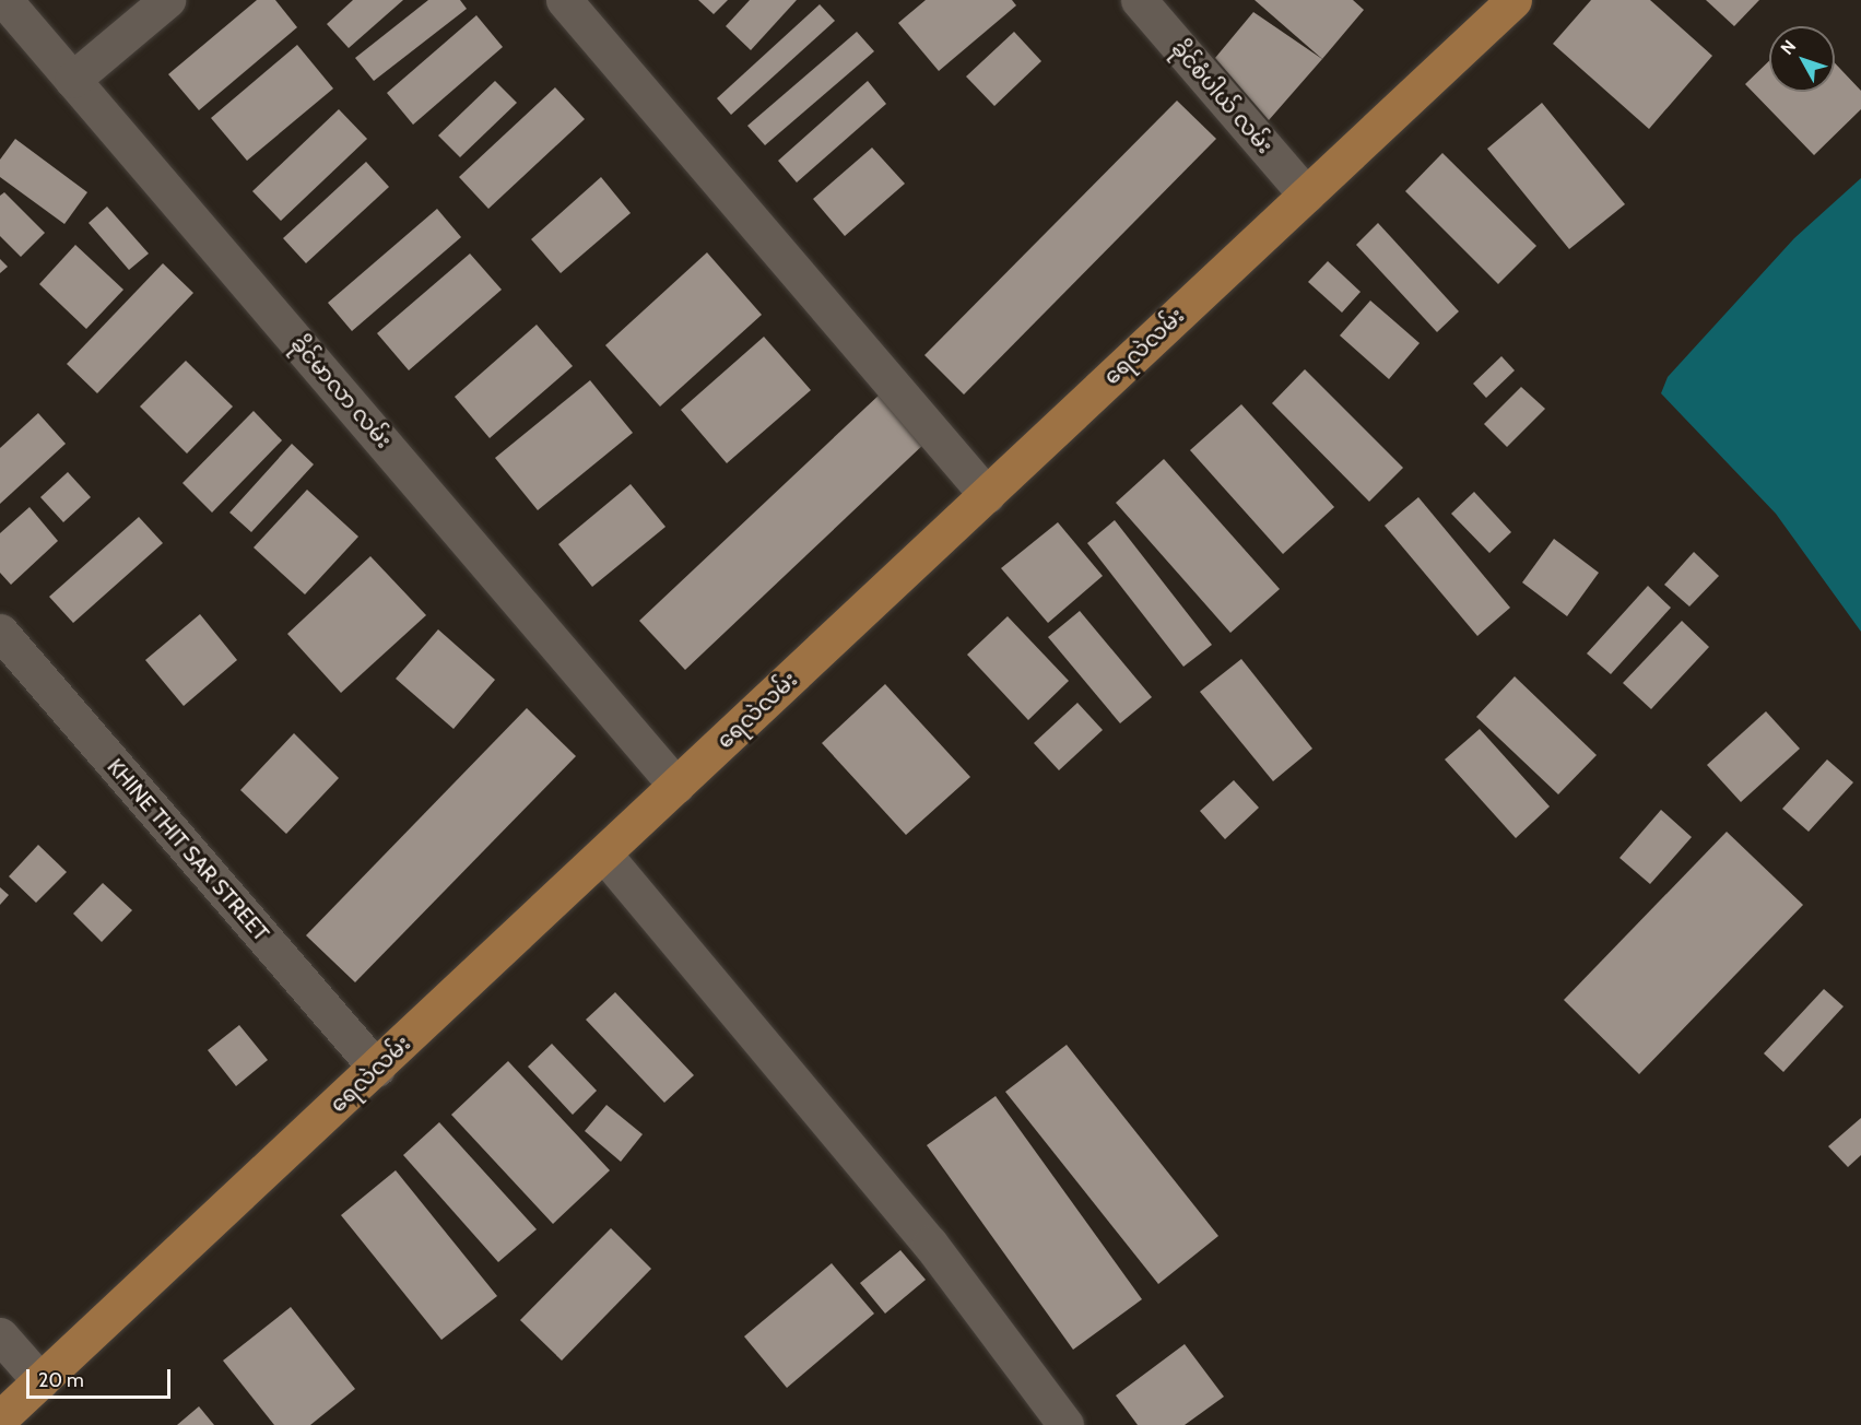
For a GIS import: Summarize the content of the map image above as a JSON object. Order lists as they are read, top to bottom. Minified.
{"streets":{"main road":["ရေလဲလမ်း"],"street":["ခိုင်စံပါယ် လမ်း","ခိုင်မာလာ လမ်း","KHINE THIT SAR STREET"]},"crossings":[["ခိုင်စံပါယ် လမ်း","ရေလဲလမ်း"],["ရေလဲလမ်း","ခိုင်မာလာ လမ်း"],["ရေလဲလမ်း","KHINE THIT SAR STREET"]],"scale_bar":"20 m","north":"top left"}
